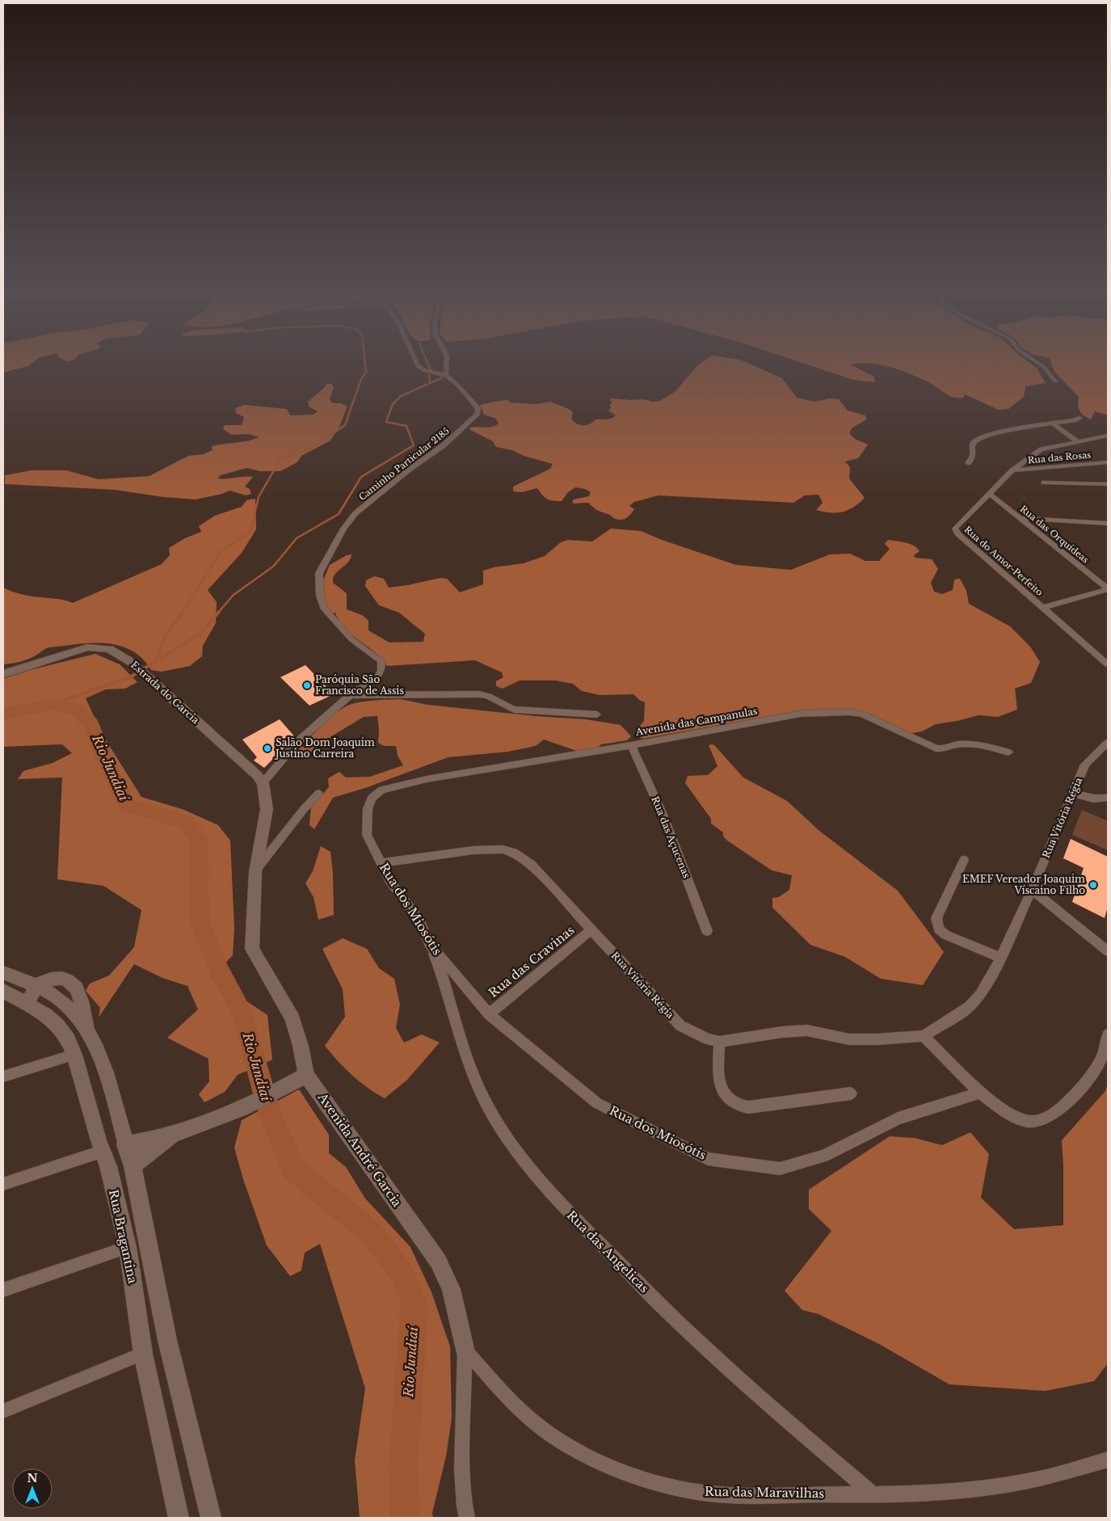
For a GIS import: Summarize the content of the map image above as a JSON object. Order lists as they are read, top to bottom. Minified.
{"streets":{"street":["Rua das Rosas","Caminho Particular 2185","Rua das Orquídeas","Rua do Amor-Perfeito","Estrada do Garcia","Avenida das Campanulas","Rua Vitória Régia","Rua das Açucenas","Rua dos Miosótis","Rua das Cravinas","Avenida André Garcia","Rua Bragantina","Rua das Angelicas","Rua das Maravilhas"]},"crossings":[["Rua das Rosas","Rua do Amor-Perfeito"],["Rua das Orquídeas","Rua do Amor-Perfeito"],["Estrada do Garcia","Avenida André Garcia"],["Avenida das Campanulas","Rua das Açucenas"],["Avenida das Campanulas","Rua dos Miosótis"],["Rua Vitória Régia","Rua dos Miosótis"],["Rua Vitória Régia","Rua das Cravinas"],["Rua dos Miosótis","Rua das Cravinas"],["Rua dos Miosótis","Rua das Angelicas"],["Avenida André Garcia","Rua das Maravilhas"],["Rua das Angelicas","Rua das Maravilhas"]],"water":["Rio Jundiaí"],"places":["Paróquia São Francisco de Assis","Salão Dom Joaquim Justino Carreira","EMEF Vereador Joaquim Víscaino Filho"],"north":"top"}
